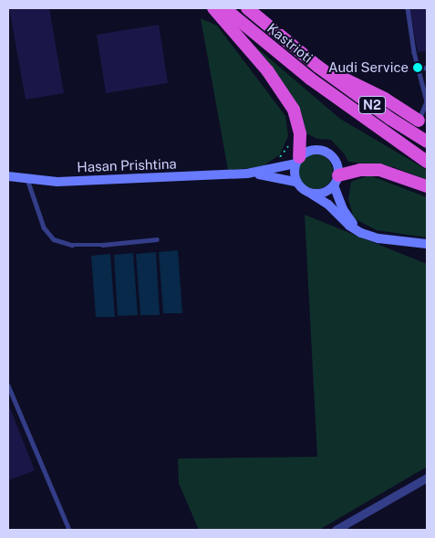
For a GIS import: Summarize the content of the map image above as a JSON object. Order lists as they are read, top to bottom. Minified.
{"streets":{"highway":["Kastrioti","N2"],"main road":["Hasan Prishtina"]},"crossings":[["Kastrioti","N2"]],"places":["Audi Service"]}
